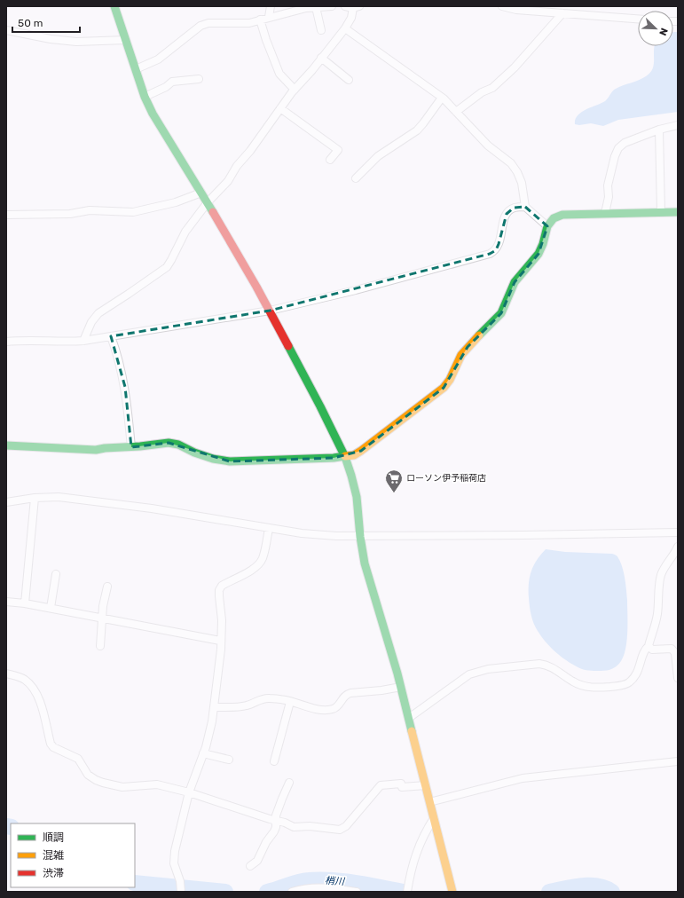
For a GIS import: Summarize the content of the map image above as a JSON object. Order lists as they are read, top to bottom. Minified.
{"water":["梢川"],"places":{"supermarket":["ローソン伊予稲荷店"]},"legend":["順調","混雑","渋滞"],"scale_bar":"50 m","north":"bottom right"}
